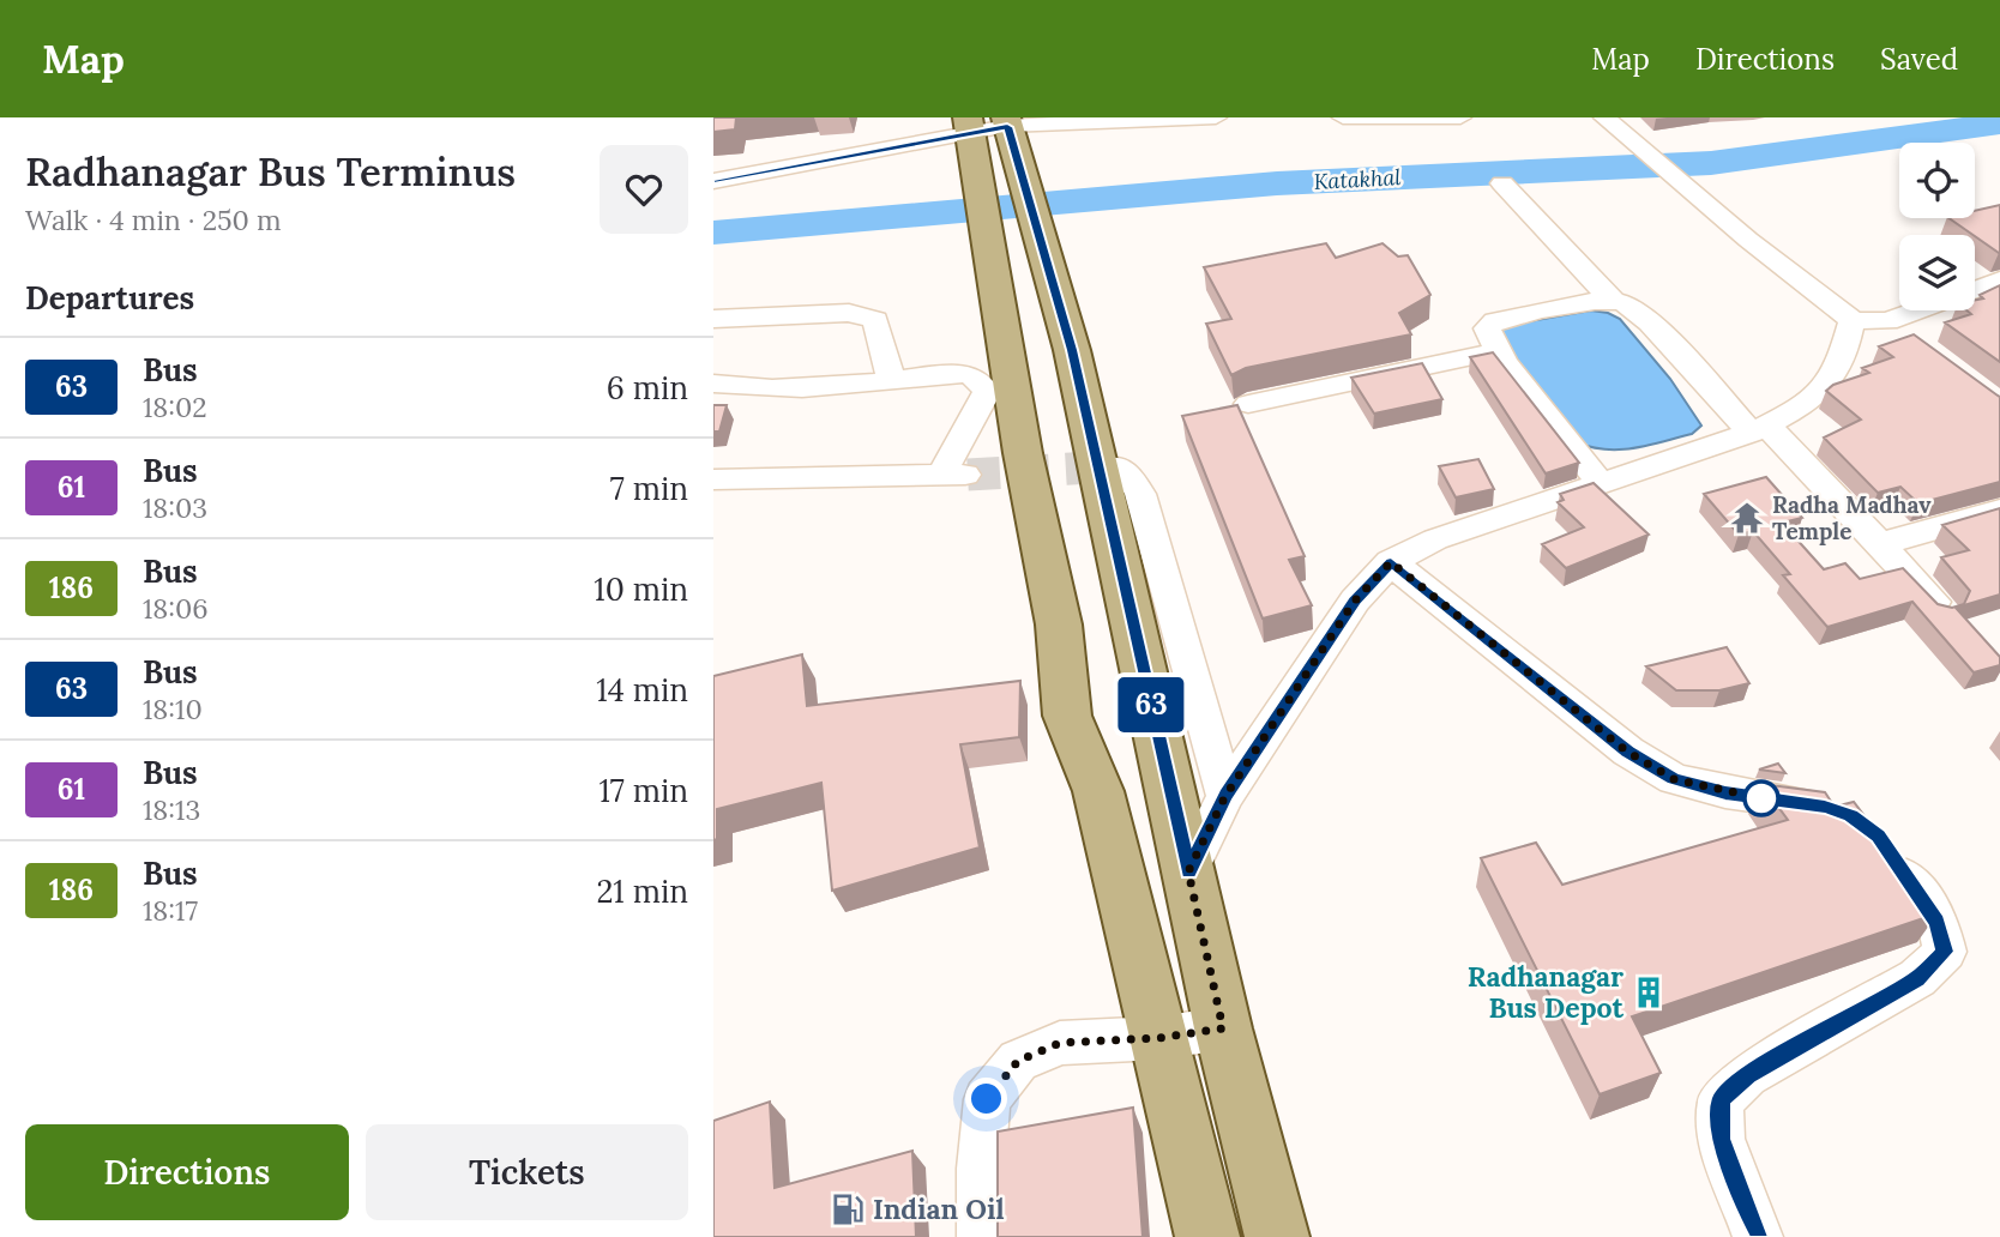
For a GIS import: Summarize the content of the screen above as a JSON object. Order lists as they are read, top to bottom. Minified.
{"water":["Katakhal"],"places":{"temple":["Radha Madhav Temple"],"building":["Radhanagar Bus Depot"],"fuel station":["Indian Oil"]},"lines":["bus line 63"],"page":{"header":"Map","nav":["Map","Directions","Saved"],"heading":[["Radhanagar Bus Terminus","Walk · 4 min · 250 m"],"Departures"],"on_map":"63","list":[{"mark":"63","name":"Bus","note":"18:02","value":"6 min"},{"mark":"61","name":"Bus","note":"18:03","value":"7 min"},{"mark":"186","name":"Bus","note":"18:06","value":"10 min"},{"mark":"63","name":"Bus","note":"18:10","value":"14 min"},{"mark":"61","name":"Bus","note":"18:13","value":"17 min"},{"mark":"186","name":"Bus","note":"18:17","value":"21 min"}],"buttons":["Directions","Tickets"]}}
